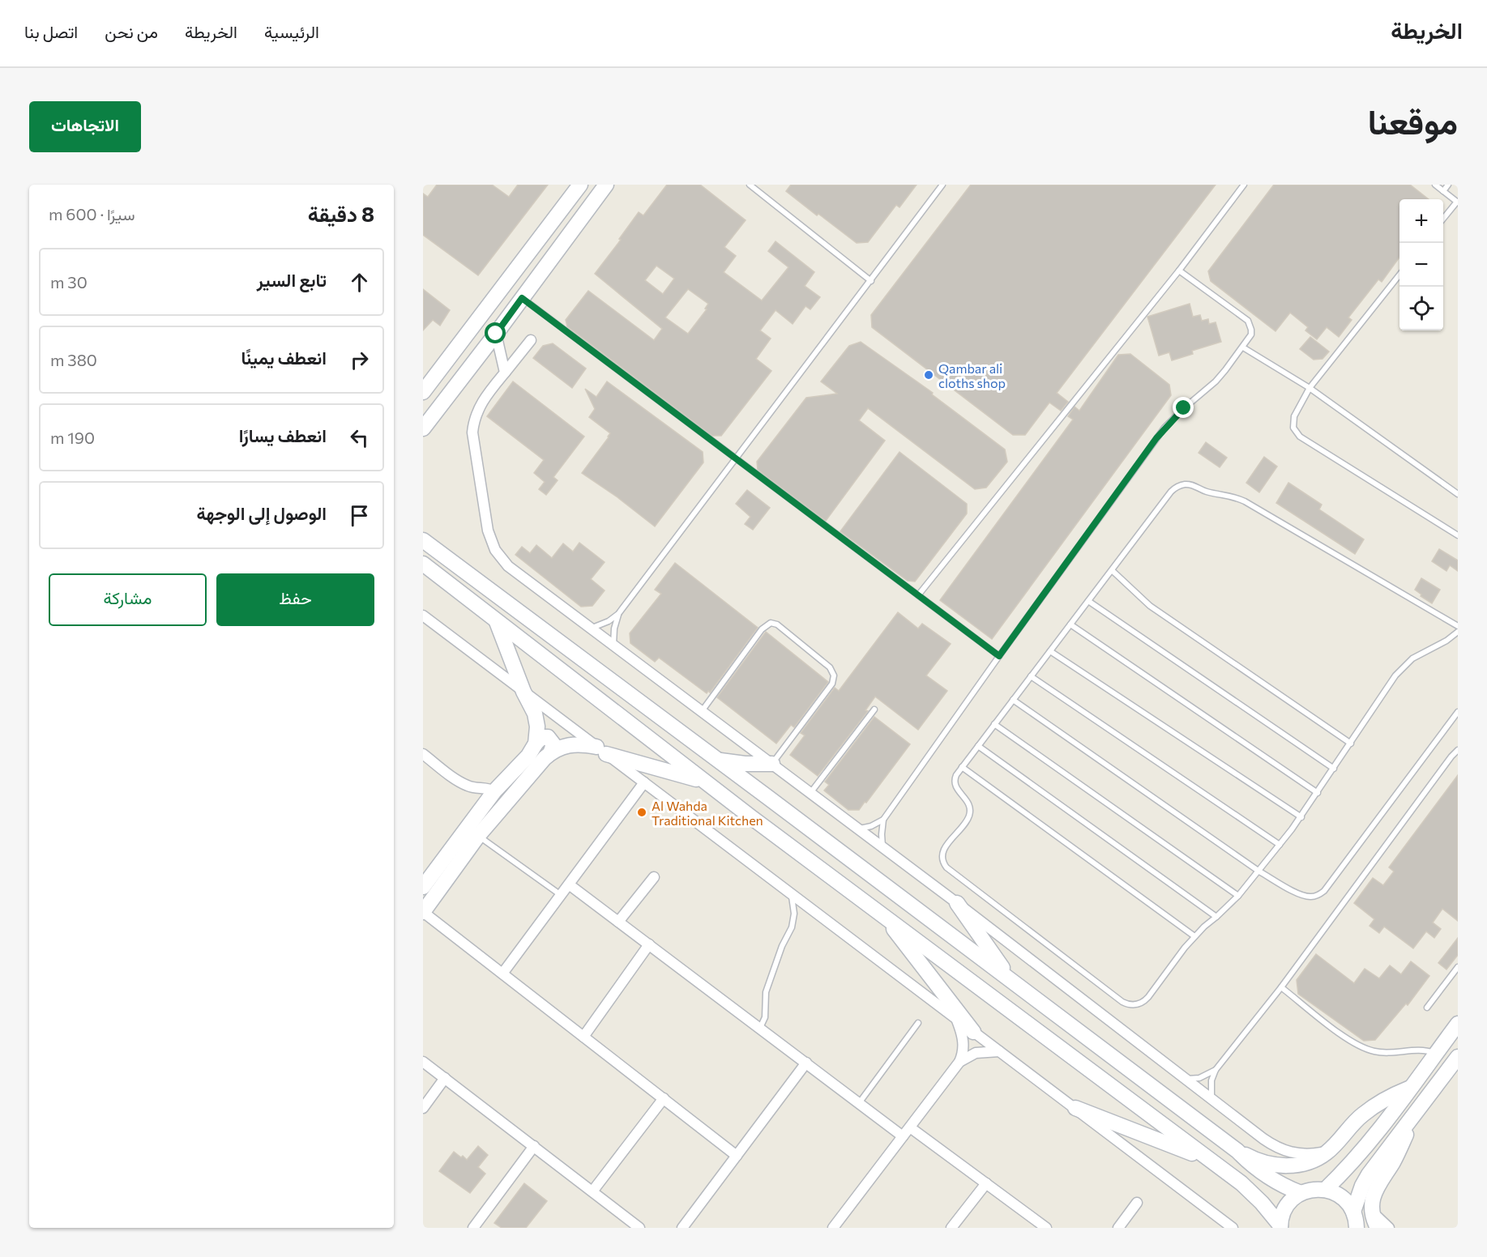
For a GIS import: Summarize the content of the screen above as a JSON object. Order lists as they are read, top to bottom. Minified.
{"places":["Qambar ali cloths shop","Al Wahda Traditional Kitchen"],"page":{"header":"الخريطة","nav":["الرئيسية","الخريطة","من نحن","اتصل بنا"],"title":"موقعنا","buttons":["الاتجاهات",["حفظ","مشاركة"]],"heading":["8 دقيقة","سيرًا · 600 m"],"map_buttons":["+","−"],"list":[["تابع السير","30 m"],["انعطف يمينًا","380 m"],["انعطف يسارًا","190 m"],"الوصول إلى الوجهة"]}}
